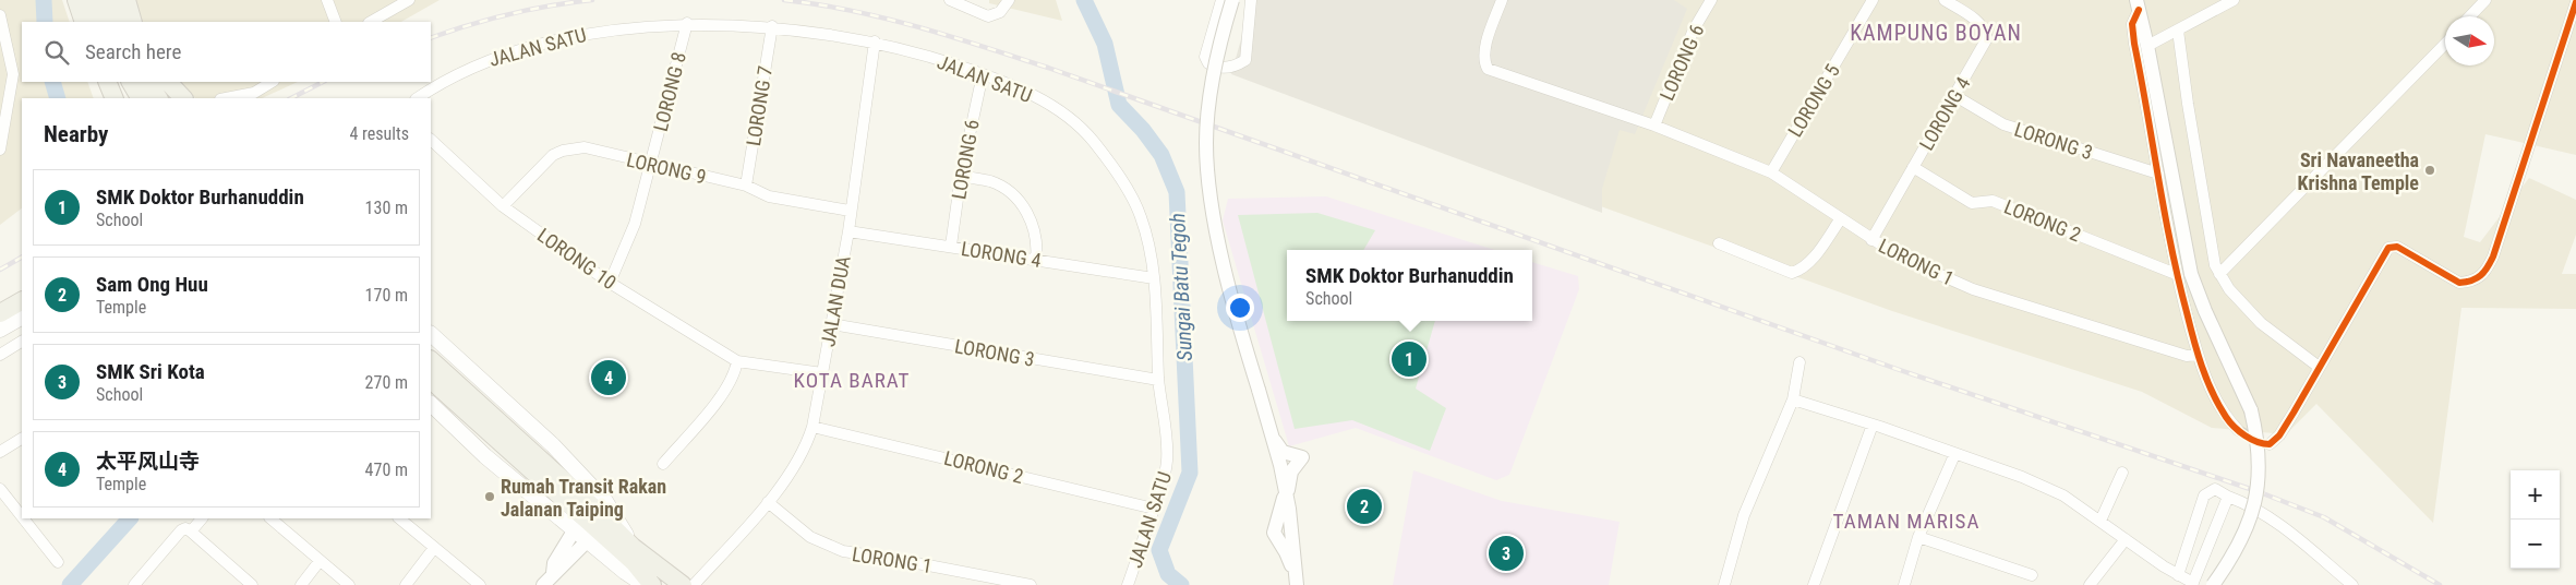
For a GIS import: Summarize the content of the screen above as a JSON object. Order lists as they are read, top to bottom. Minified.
{"streets":{"street":["JALAN SATU","LORONG 6","LORONG 8","LORONG 5","LORONG 7","LORONG 4","LORONG 3","LORONG 9","LORONG 2","LORONG 10","LORONG 1","JALAN DUA"]},"crossings":[["JALAN SATU","LORONG 6"],["JALAN SATU","LORONG 8"],["JALAN SATU","LORONG 7"],["JALAN SATU","LORONG 4"],["JALAN SATU","LORONG 3"],["JALAN SATU","LORONG 2"],["JALAN SATU","JALAN DUA"],["LORONG 6","LORONG 4"],["LORONG 6","LORONG 1"],["LORONG 8","LORONG 9"],["LORONG 8","LORONG 10"],["LORONG 5","LORONG 1"],["LORONG 7","LORONG 9"],["LORONG 4","LORONG 3"],["LORONG 4","LORONG 2"],["LORONG 4","LORONG 1"],["LORONG 4","JALAN DUA"],["LORONG 3","JALAN DUA"],["LORONG 9","LORONG 10"],["LORONG 9","JALAN DUA"],["LORONG 2","JALAN DUA"],["LORONG 10","JALAN DUA"],["LORONG 1","JALAN DUA"]],"districts":["KAMPUNG BOYAN","KOTA BARAT","TAMAN MARISA"],"water":["Sungai Batu Tegoh"],"places":["Sri Navaneetha Krishna Temple","Rumah Transit Rakan Jalanan Taiping"],"north":"right","page":{"search":"Search here","heading":["Nearby","4 results"],"list":[{"mark":"1","name":"SMK Doktor Burhanuddin","note":"School","value":"130 m"},{"mark":"2","name":"Sam Ong Huu","note":"Temple","value":"170 m"},{"mark":"3","name":"SMK Sri Kota","note":"School","value":"270 m"},{"mark":"4","name":"太平风山寺","note":"Temple","value":"470 m"}],"popup":["SMK Doktor Burhanuddin","School"],"pins":["1","4","2","3"],"map_buttons":["+","−"]}}
